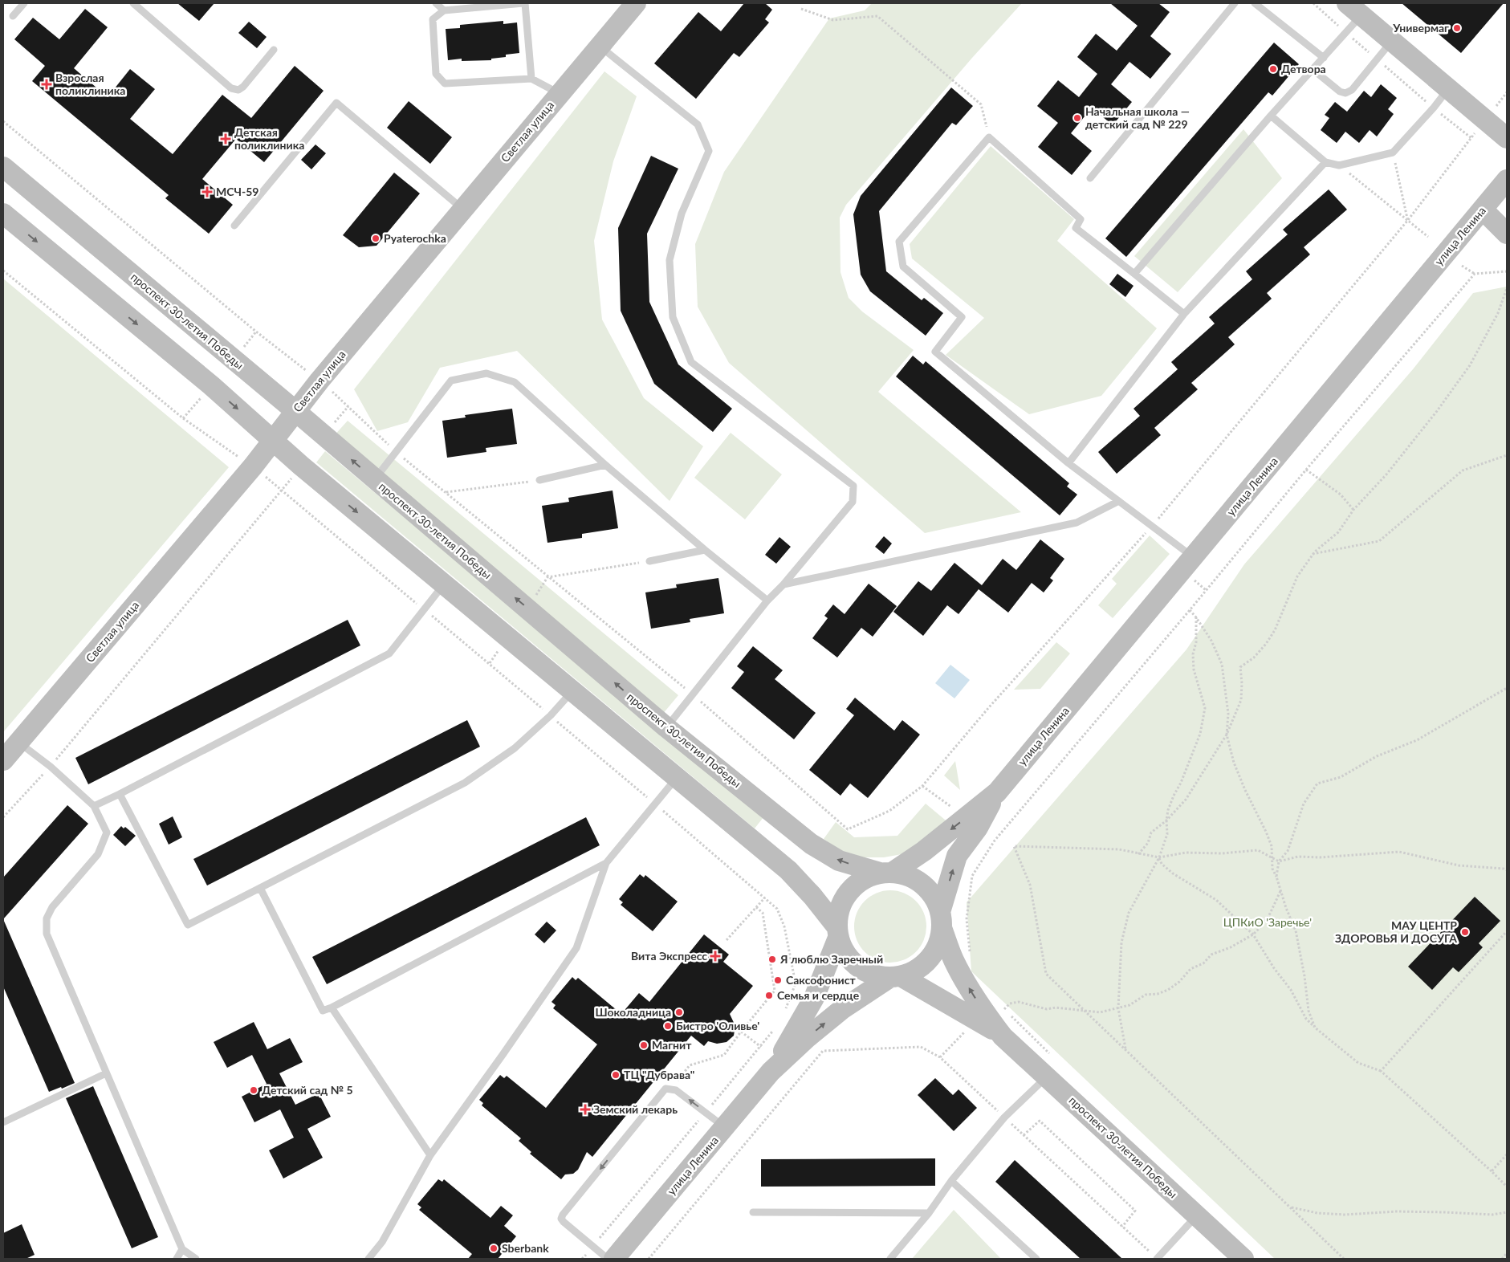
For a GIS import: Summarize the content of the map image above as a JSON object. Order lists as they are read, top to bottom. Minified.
{"streets":{"main road":["Светлая улица","улица Ленина","проспект 30-летия Победы"]},"crossings":[["Светлая улица","проспект 30-летия Победы"],["улица Ленина","проспект 30-летия Победы"]],"parks":["ЦПКиО 'Заречье'"],"places":{"other":["Универмаг","Детвора","Начальная школа — детский сад № 229","Pyaterochka","МАУ ЦЕНТР ЗДОРОВЬЯ И ДОСУГА","Я люблю Заречный","Саксофонист","Семья и сердце","Шоколадница","Бистро 'Оливье'","Магнит","ТЦ \"Дубрава\"","Детский сад № 5","Sberbank"],"health":["Взрослая поликлиника","Детская поликлиника","МСЧ-59","Вита Экспресс","Земский лекарь"]}}
